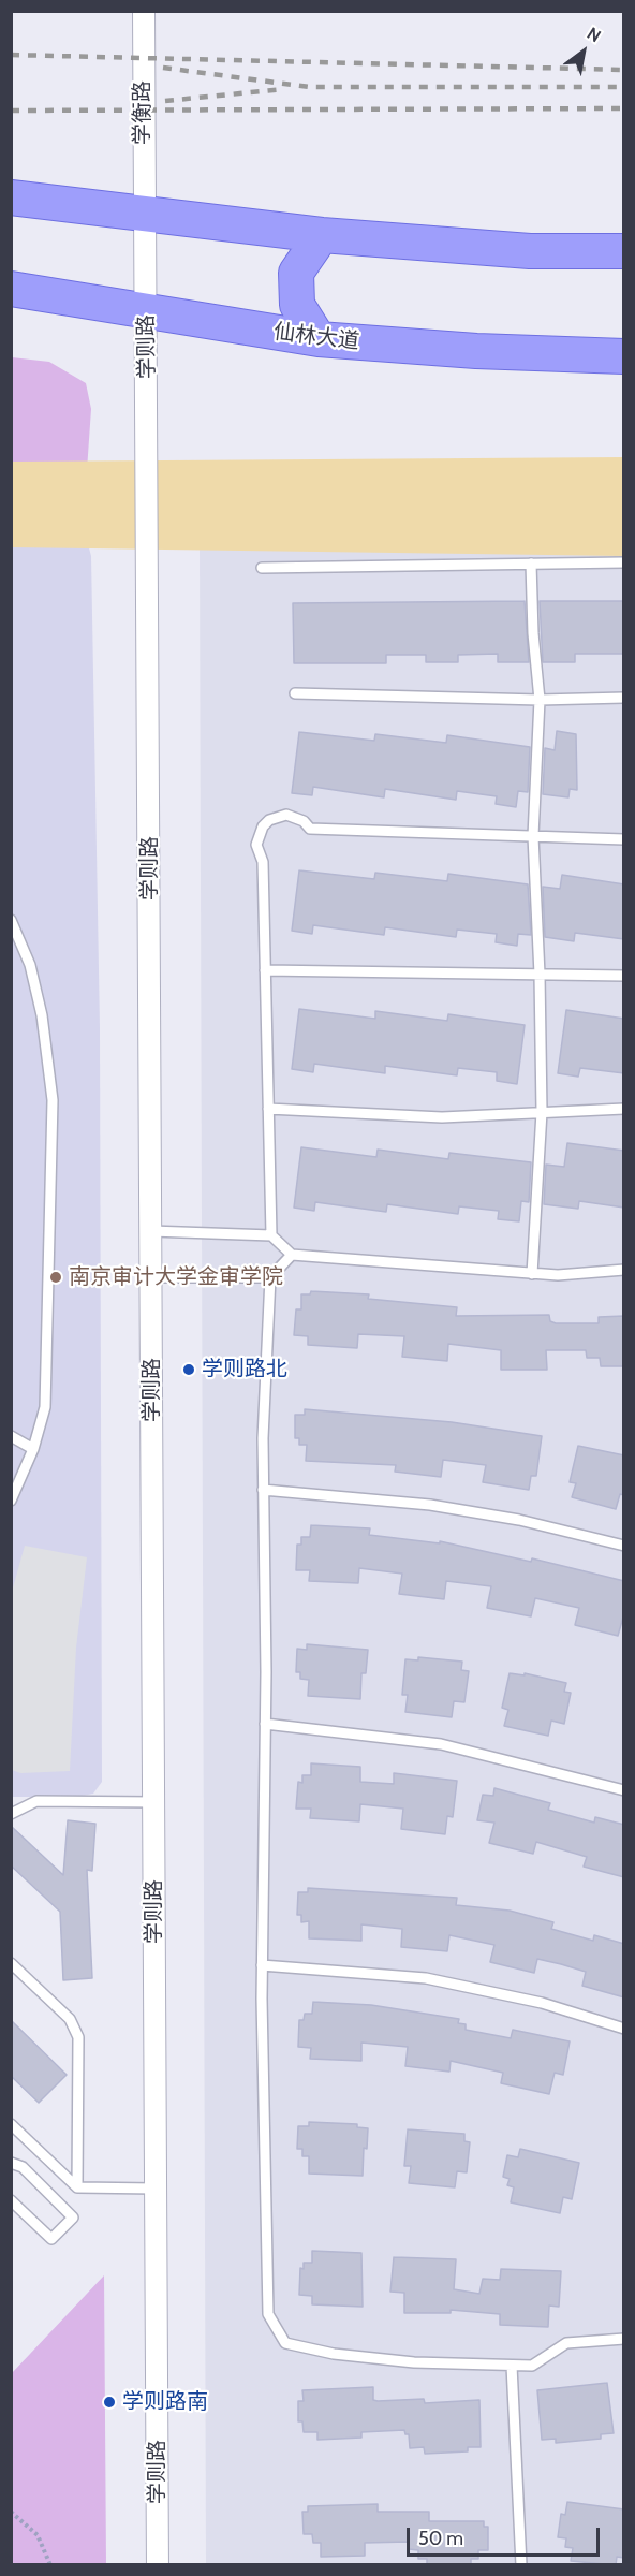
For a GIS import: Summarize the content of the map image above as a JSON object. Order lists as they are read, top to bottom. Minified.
{"streets":{"main road":["仙林大道"],"street":["学衡路","学则路"]},"crossings":[["学衡路","学则路"],["仙林大道","学则路"]],"places":["南京审计大学金审学院","学则路北","学则路南"],"scale_bar":"50 m","north":"top right"}
